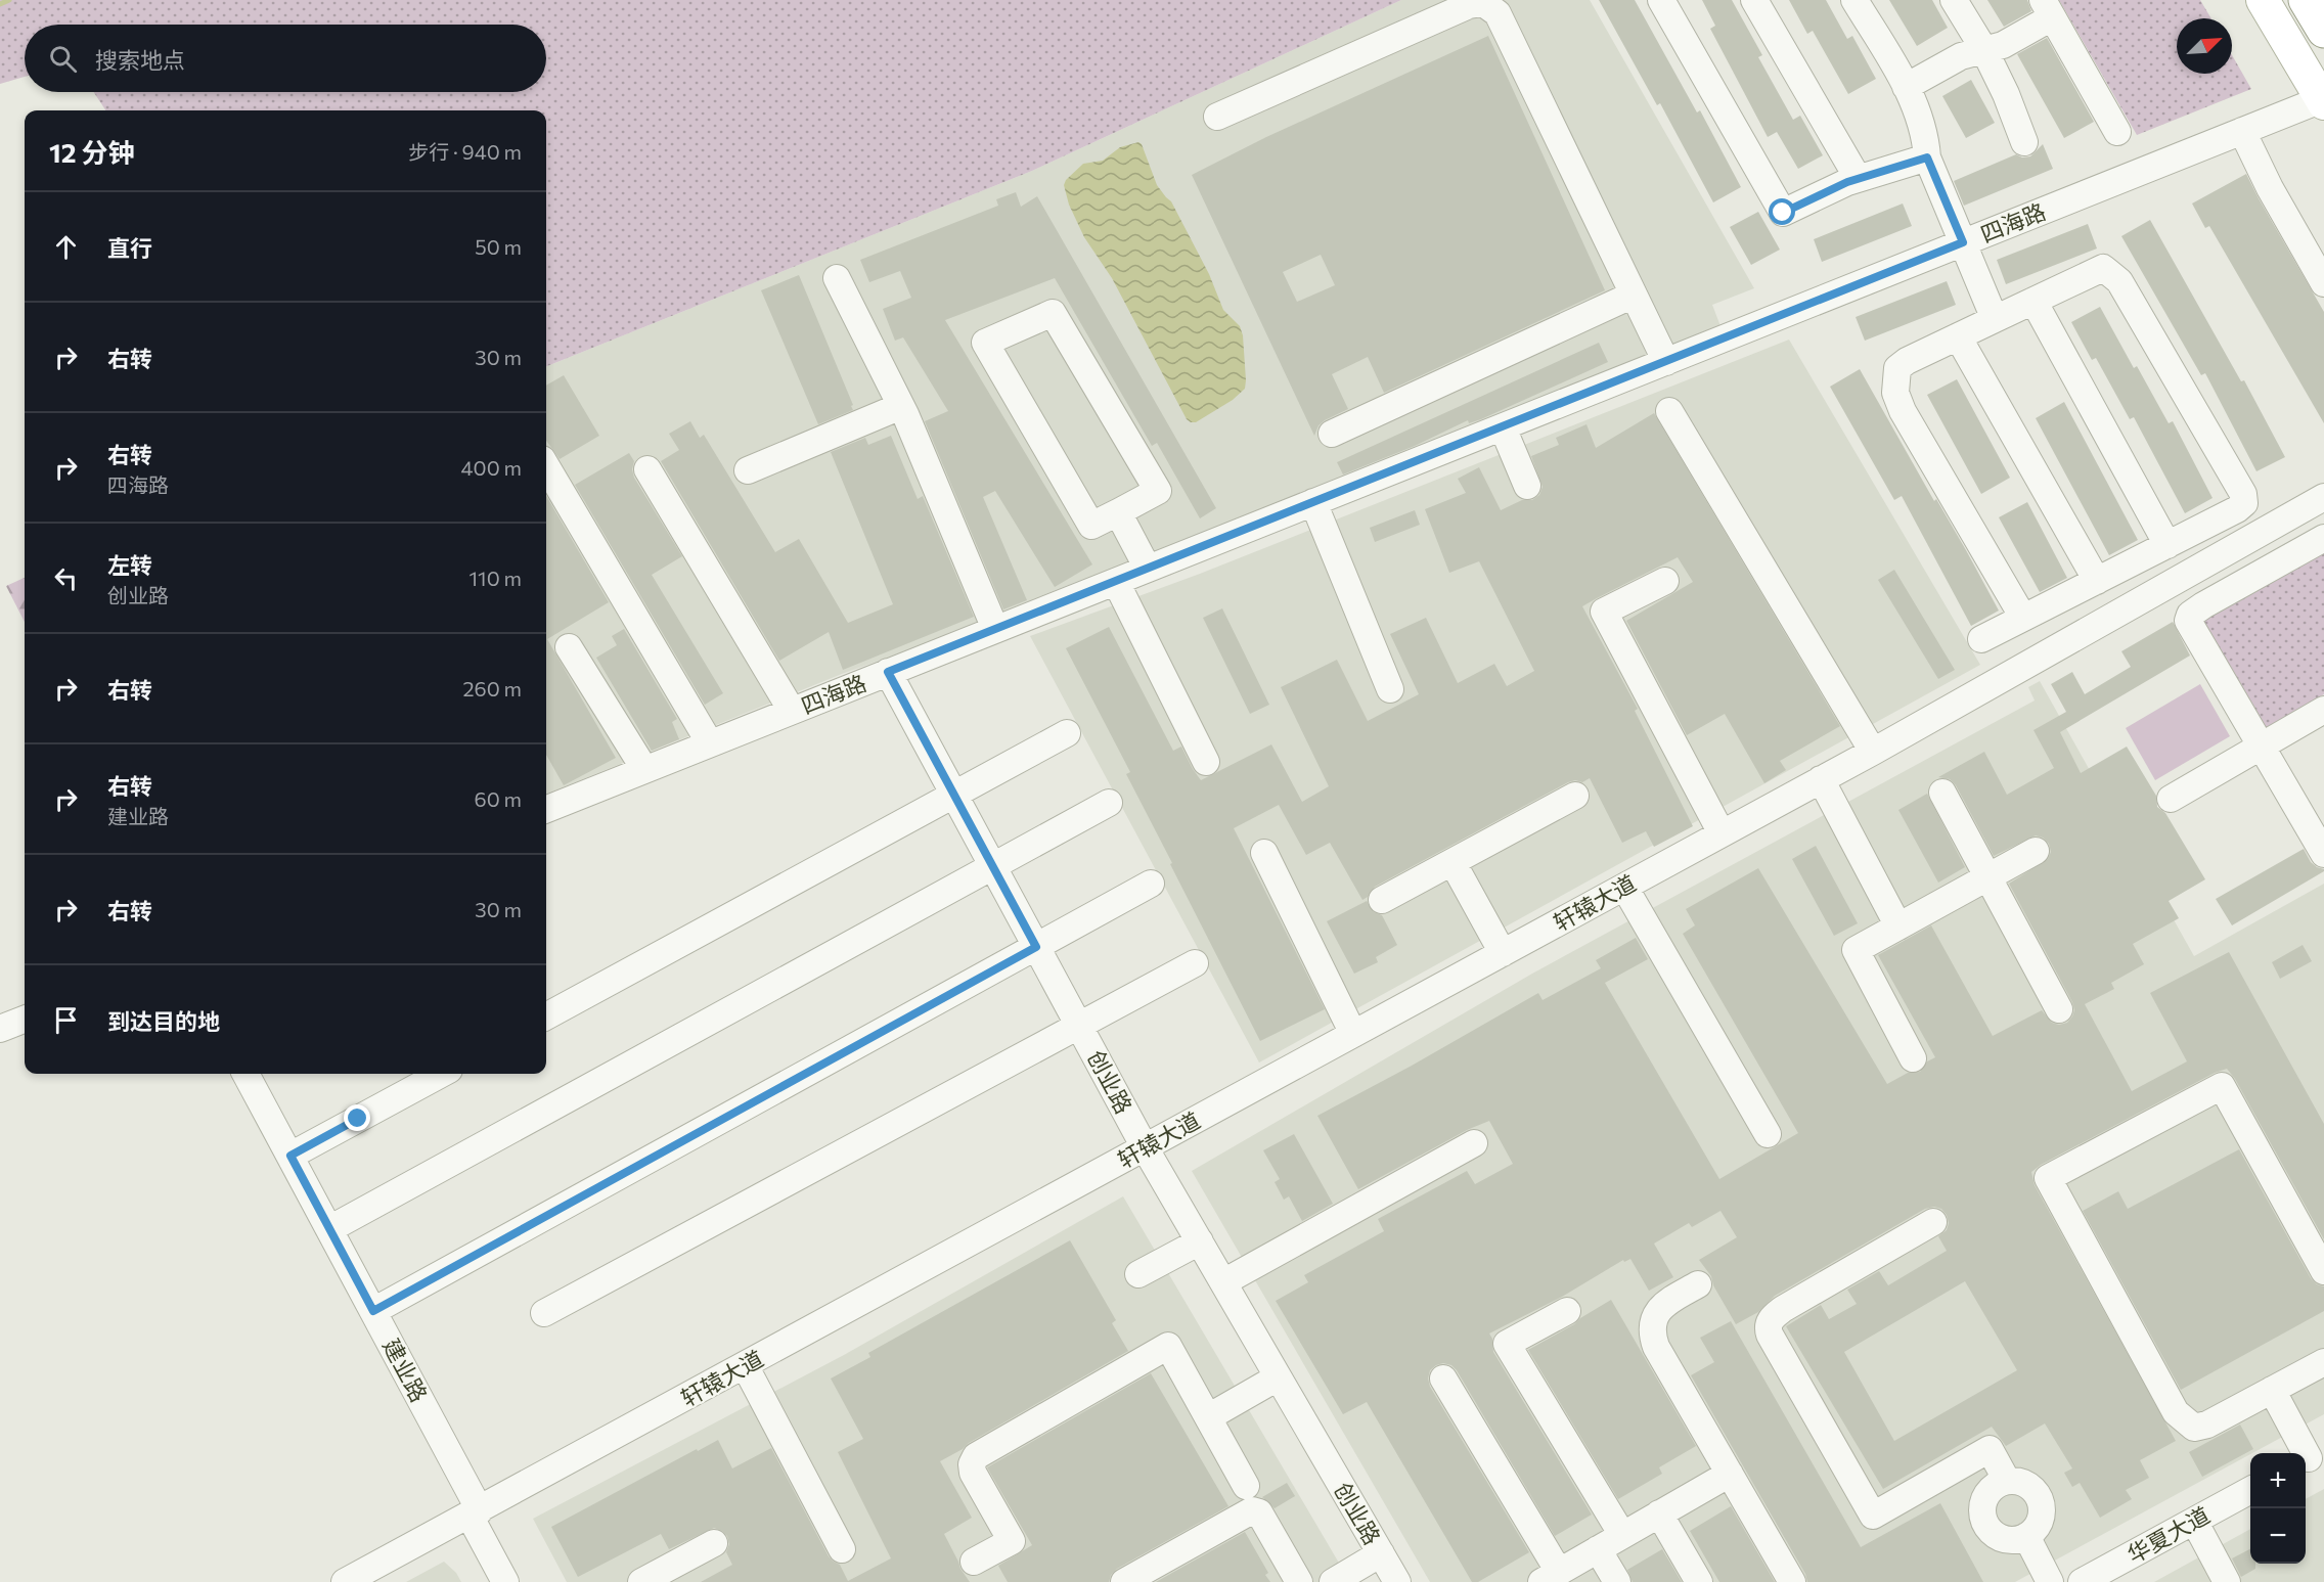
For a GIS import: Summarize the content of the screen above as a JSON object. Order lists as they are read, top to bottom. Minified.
{"streets":{"street":["四海路","轩辕大道","创业路","建业路","华夏大道"]},"crossings":[["四海路","创业路"],["轩辕大道","创业路"],["轩辕大道","建业路"]],"north":"top right","page":{"search":"搜索地点","heading":["12 分钟","步行 · 940 m"],"list":[["直行","50 m"],["右转","30 m"],["右转","四海路","400 m"],["左转","创业路","110 m"],["右转","260 m"],["右转","建业路","60 m"],["右转","30 m"],"到达目的地"],"map_buttons":["+","−"]}}
